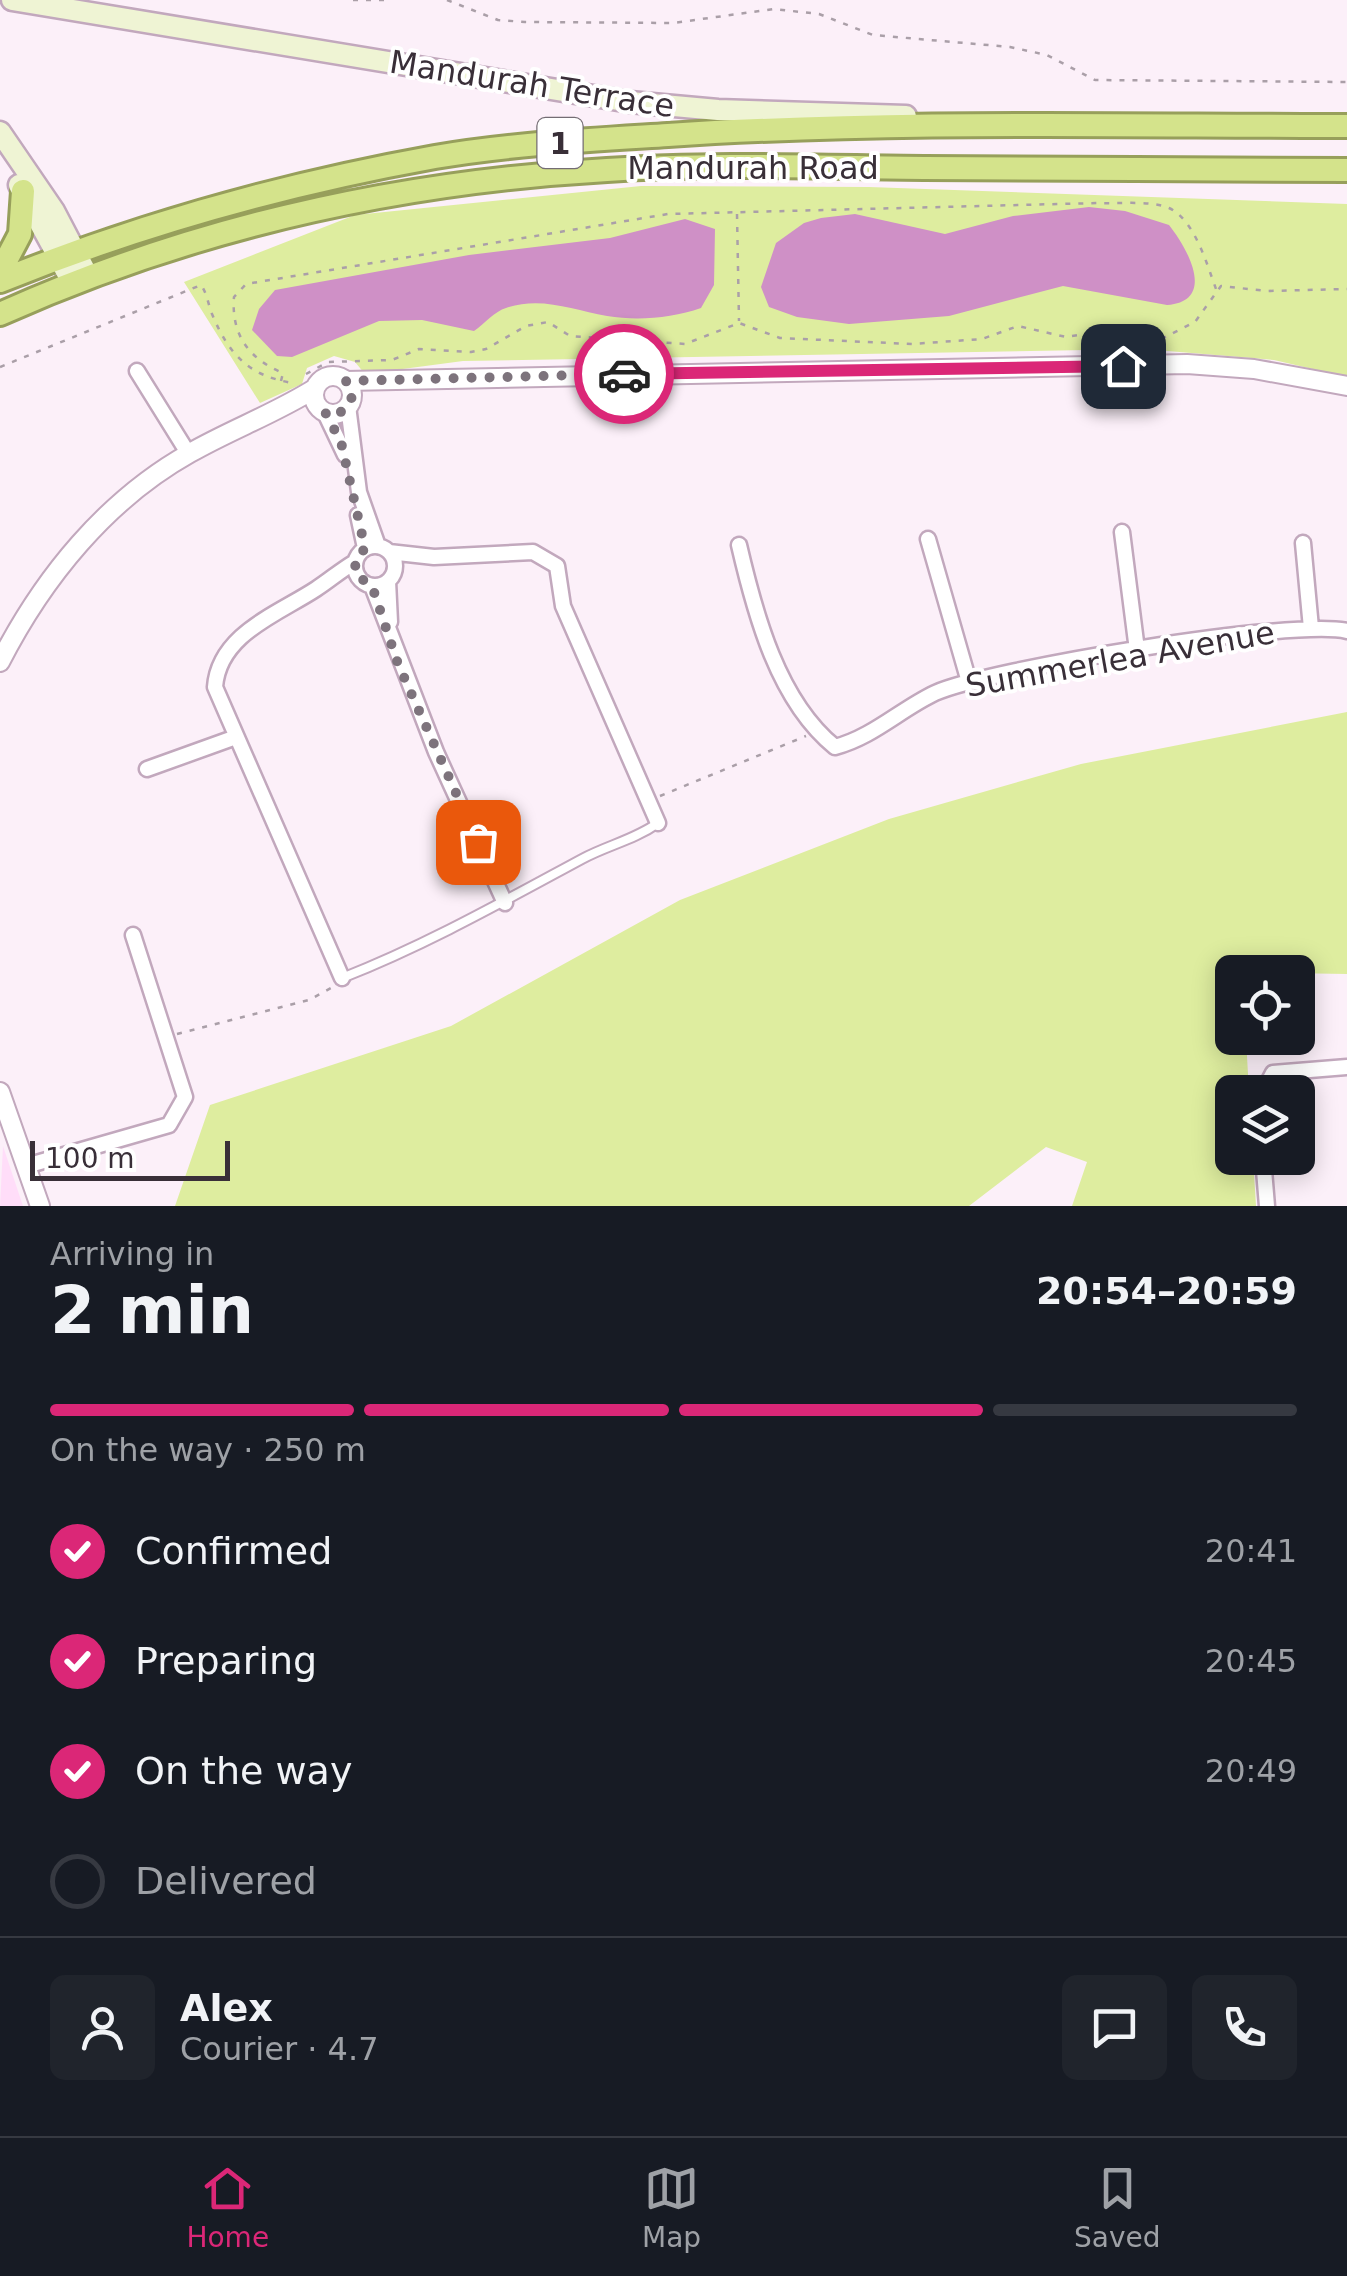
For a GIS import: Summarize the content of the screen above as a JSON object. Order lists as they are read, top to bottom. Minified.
{"streets":{"highway":["1","Mandurah Road"],"main road":["Mandurah Terrace"],"street":["Summerlea Avenue"]},"crossings":[["Mandurah Terrace","Mandurah Road"]],"scale_bar":"100 m","page":{"scale":"100 m","heading":["2 min","Arriving in","20:54–20:59"],"panel":["Alex","Courier · 4.7"],"bar":"On the way · 250 m","list":[["Confirmed","20:41"],["Preparing","20:45"],["On the way","20:49"],"Delivered"],"tabs":["Home","Map","Saved"]}}
